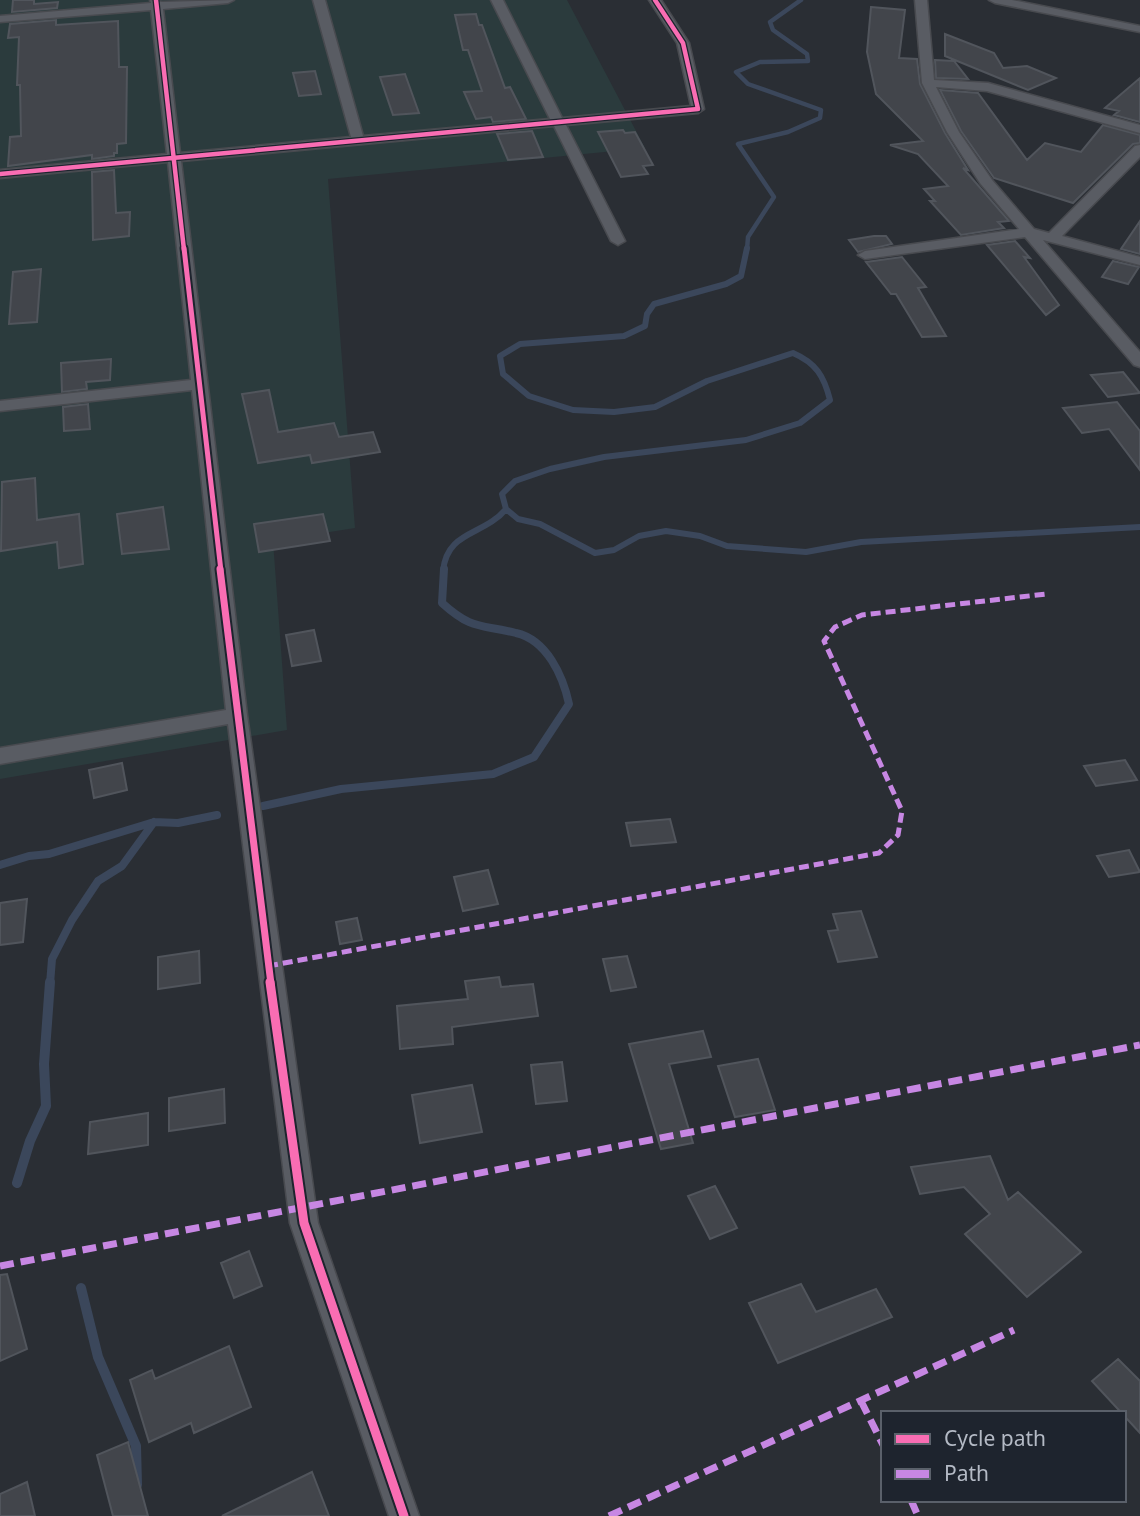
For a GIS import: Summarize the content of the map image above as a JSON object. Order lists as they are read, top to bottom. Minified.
{"legend":["Cycle path","Path"]}
